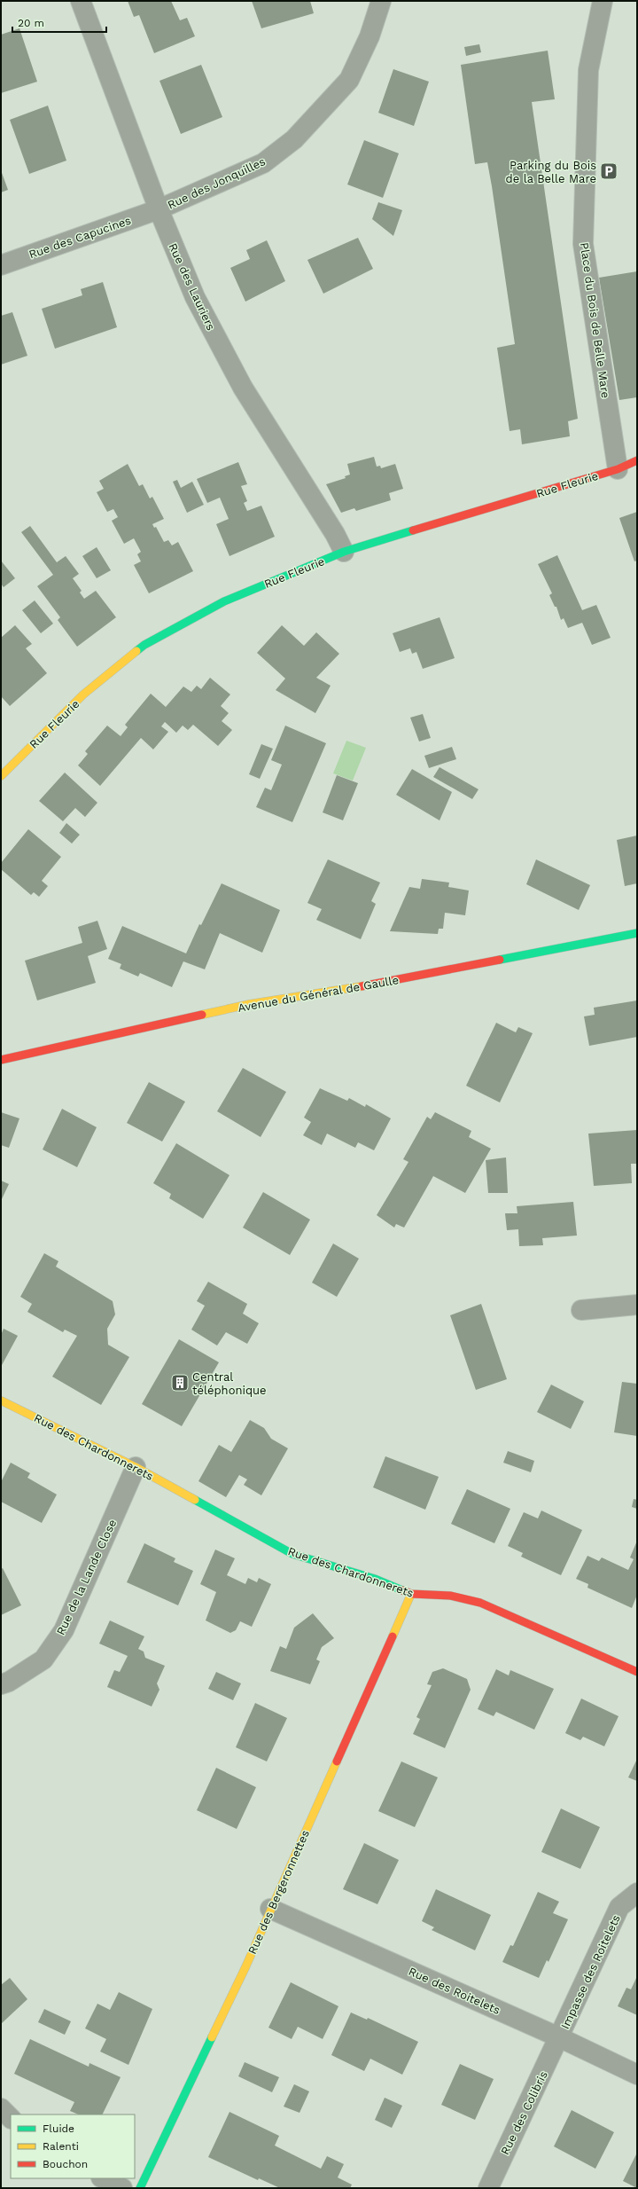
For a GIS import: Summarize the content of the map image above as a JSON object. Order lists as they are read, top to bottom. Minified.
{"streets":{"street":["Rue des Jonquilles","Rue des Capucines","Rue des Lauriers","Place du Bois de Belle Mare","Rue Fleurie","Avenue du Général de Gaulle","Rue des Chardonnerets","Rue de la Lande Close","Rue des Bergeronnettes","Impasse des Roitelets","Rue des Roitelets","Rue des Colibris"]},"crossings":[["Rue des Jonquilles","Rue des Capucines"],["Rue des Jonquilles","Rue des Lauriers"],["Rue des Capucines","Rue des Lauriers"],["Rue des Lauriers","Rue Fleurie"],["Place du Bois de Belle Mare","Rue Fleurie"],["Rue des Chardonnerets","Rue de la Lande Close"],["Rue des Chardonnerets","Rue des Bergeronnettes"],["Rue des Bergeronnettes","Rue des Roitelets"],["Impasse des Roitelets","Rue des Roitelets"],["Impasse des Roitelets","Rue des Colibris"],["Rue des Roitelets","Rue des Colibris"]],"places":{"parking":["Parking du Bois de la Belle Mare"],"building":["Central téléphonique"]},"legend":["Fluide","Ralenti","Bouchon"],"scale_bar":"20 m"}
